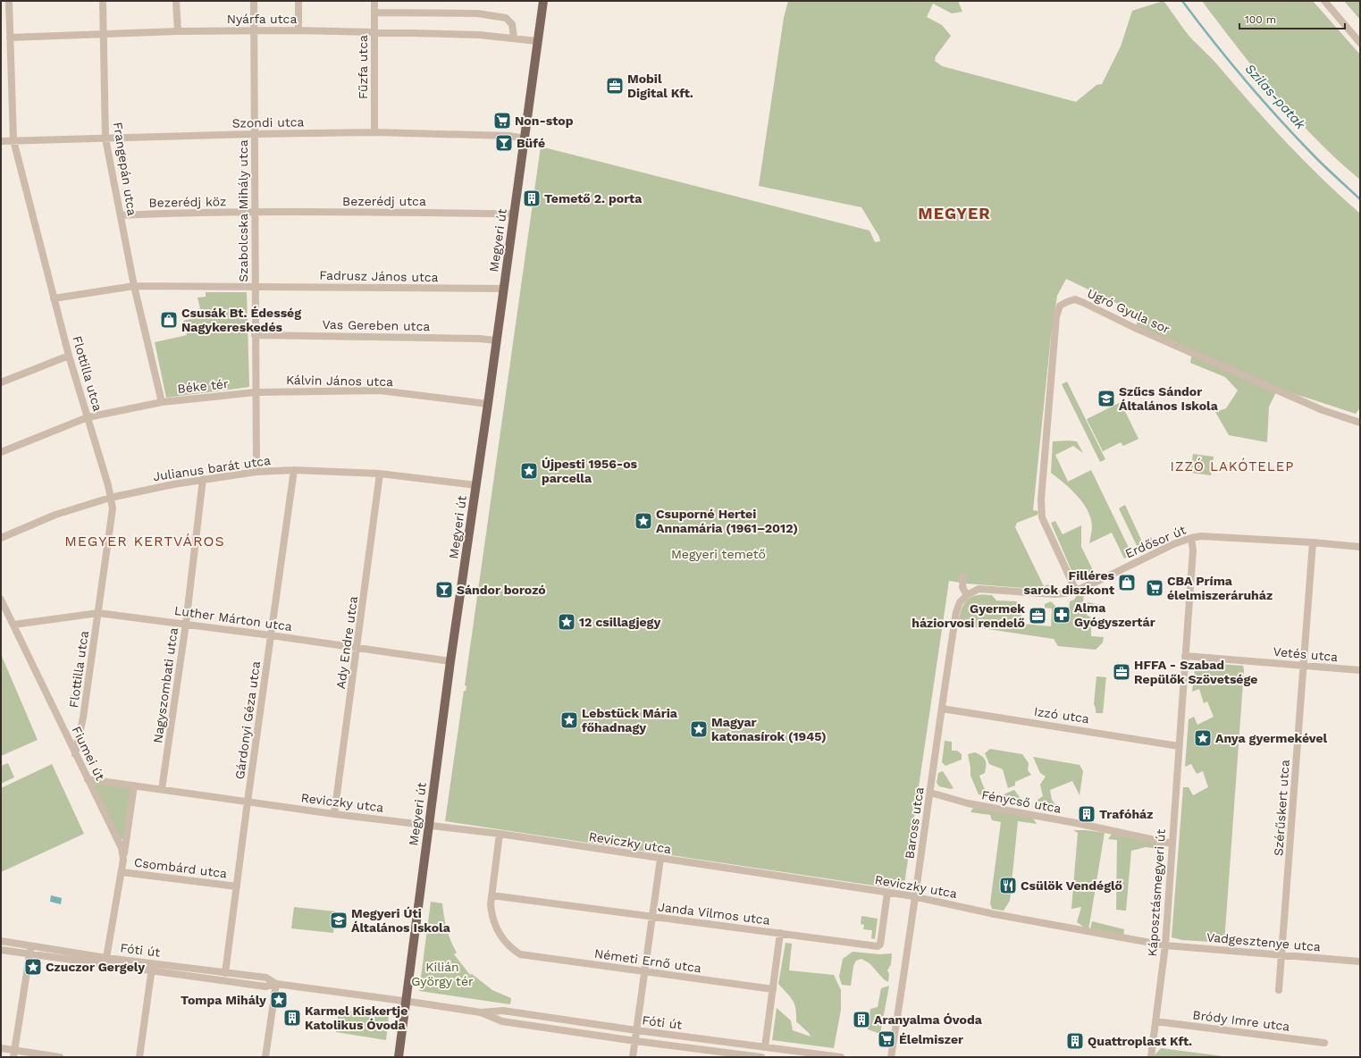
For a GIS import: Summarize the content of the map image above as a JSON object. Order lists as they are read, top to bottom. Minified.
{"streets":{"main road":["Megyeri út"],"street":["Nyárfa utca","Fűzfa utca","Szondi utca","Frangepán utca","Bezerédj utca","Bezerédj köz","Szabolcska Mihály utca","Fadrusz János utca","Ugró Gyula sor","Vas Gereben utca","Flottilla utca","Kálvin János utca","Béke tér","Julianus barát utca","Erdősor út","Luther Márton utca","Ady Endre utca","Vetés utca","Nagyszombati utca","Izzó utca","Gárdonyi Géza utca","Fiumei út","Fénycső utca","Reviczky utca","Szérűskert utca","Baross utca","Csombárd utca","Káposztásmegyeri út","Janda Vilmos utca","Vadgesztenye utca","Fóti út","Németi Ernő utca","Bródy Imre utca"]},"crossings":[["Nyárfa utca","Fűzfa utca"],["Nyárfa utca","Frangepán utca"],["Nyárfa utca","Szabolcska Mihály utca"],["Nyárfa utca","Megyeri út"],["Nyárfa utca","Flottilla utca"],["Fűzfa utca","Szondi utca"],["Szondi utca","Frangepán utca"],["Szondi utca","Szabolcska Mihály utca"],["Szondi utca","Megyeri út"],["Szondi utca","Flottilla utca"],["Frangepán utca","Bezerédj köz"],["Frangepán utca","Béke tér"],["Bezerédj utca","Bezerédj köz"],["Bezerédj utca","Szabolcska Mihály utca"],["Bezerédj utca","Megyeri út"],["Bezerédj köz","Szabolcska Mihály utca"],["Szabolcska Mihály utca","Fadrusz János utca"],["Szabolcska Mihály utca","Vas Gereben utca"],["Megyeri út","Fadrusz János utca"],["Megyeri út","Vas Gereben utca"],["Megyeri út","Kálvin János utca"],["Megyeri út","Julianus barát utca"],["Megyeri út","Luther Márton utca"],["Megyeri út","Reviczky utca"],["Megyeri út","Fóti út"],["Ugró Gyula sor","Erdősor út"],["Flottilla utca","Julianus barát utca"],["Flottilla utca","Luther Márton utca"],["Flottilla utca","Fiumei út"],["Kálvin János utca","Béke tér"],["Julianus barát utca","Ady Endre utca"],["Julianus barát utca","Nagyszombati utca"],["Julianus barát utca","Gárdonyi Géza utca"],["Erdősor út","Szérűskert utca"],["Erdősor út","Baross utca"],["Erdősor út","Káposztásmegyeri út"],["Luther Márton utca","Ady Endre utca"],["Luther Márton utca","Nagyszombati utca"],["Luther Márton utca","Gárdonyi Géza utca"],["Luther Márton utca","Fiumei út"],["Ady Endre utca","Reviczky utca"],["Vetés utca","Szérűskert utca"],["Vetés utca","Káposztásmegyeri út"],["Nagyszombati utca","Reviczky utca"],["Izzó utca","Baross utca"],["Izzó utca","Káposztásmegyeri út"],["Gárdonyi Géza utca","Reviczky utca"],["Gárdonyi Géza utca","Csombárd utca"],["Gárdonyi Géza utca","Fóti út"],["Fiumei út","Reviczky utca"],["Fiumei út","Csombárd utca"],["Fiumei út","Fóti út"],["Fénycső utca","Baross utca"],["Fénycső utca","Káposztásmegyeri út"],["Reviczky utca","Baross utca"],["Reviczky utca","Káposztásmegyeri út"],["Reviczky utca","Janda Vilmos utca"],["Reviczky utca","Vadgesztenye utca"],["Szérűskert utca","Vadgesztenye utca"],["Káposztásmegyeri út","Vadgesztenye utca"],["Káposztásmegyeri út","Bródy Imre utca"],["Janda Vilmos utca","Németi Ernő utca"]],"districts":["MEGYER","IZZÓ LAKÓTELEP","MEGYER KERTVÁROS"],"water":["Szilas-patak"],"parks":["Megyeri temető","Kilián György tér"],"places":{"office":["Mobil Digital Kft.","Gyermek háziorvosi rendelő","HFFA - Szabad Repülők Szövetsége"],"supermarket":["Non-stop","CBA Príma élelmiszeráruház","Élelmiszer"],"bar":["Büfé","Sándor borozó"],"building":["Temető 2. porta","Trafóház","Karmel Kiskertje Katolikus Óvoda","Aranyalma Óvoda","Quattroplast Kft."],"shop":["Csusák Bt. Édesség Nagykereskedés","Filléres sarok diszkont"],"school or university":["Szűcs Sándor Általános Iskola","Megyeri Úti Általános Iskola"],"place":["Újpesti 1956-os parcella","Csuporné Hertei Annamária (1961–2012)","12 csillagjegy","Lebstück Mária főhadnagy","Magyar katonasírok (1945)","Anya gyermekével","Czuczor Gergely","Tompa Mihály"],"pharmacy":["Alma Gyógyszertár"],"restaurant":["Csülök Vendéglő"]},"scale_bar":"100 m"}
